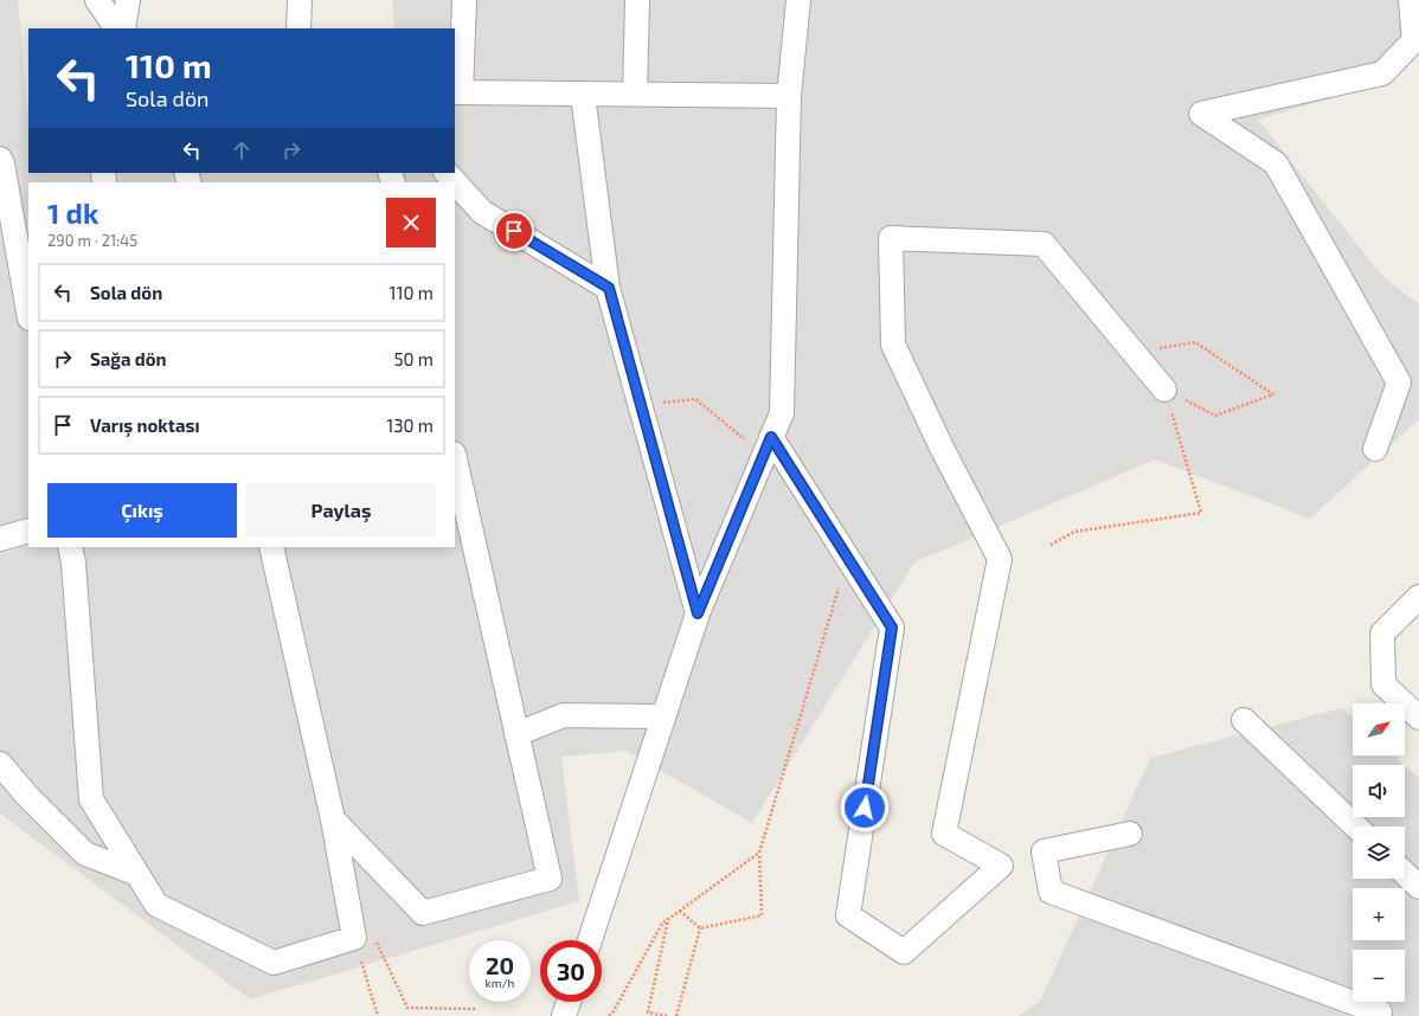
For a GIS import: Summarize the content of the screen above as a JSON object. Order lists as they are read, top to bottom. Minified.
{"north":"top right","page":{"turn":["110 m","Sola dön"],"heading":["1 dk","290 m · 21:45"],"list":[{"name":"Sola dön","value":"110 m"},{"name":"Sağa dön","value":"50 m"},{"name":"Varış noktası","value":"130 m"}],"buttons":["Çıkış","Paylaş"],"map_buttons":["+","−"],"speed":"20 km/h","limit":"30"}}
